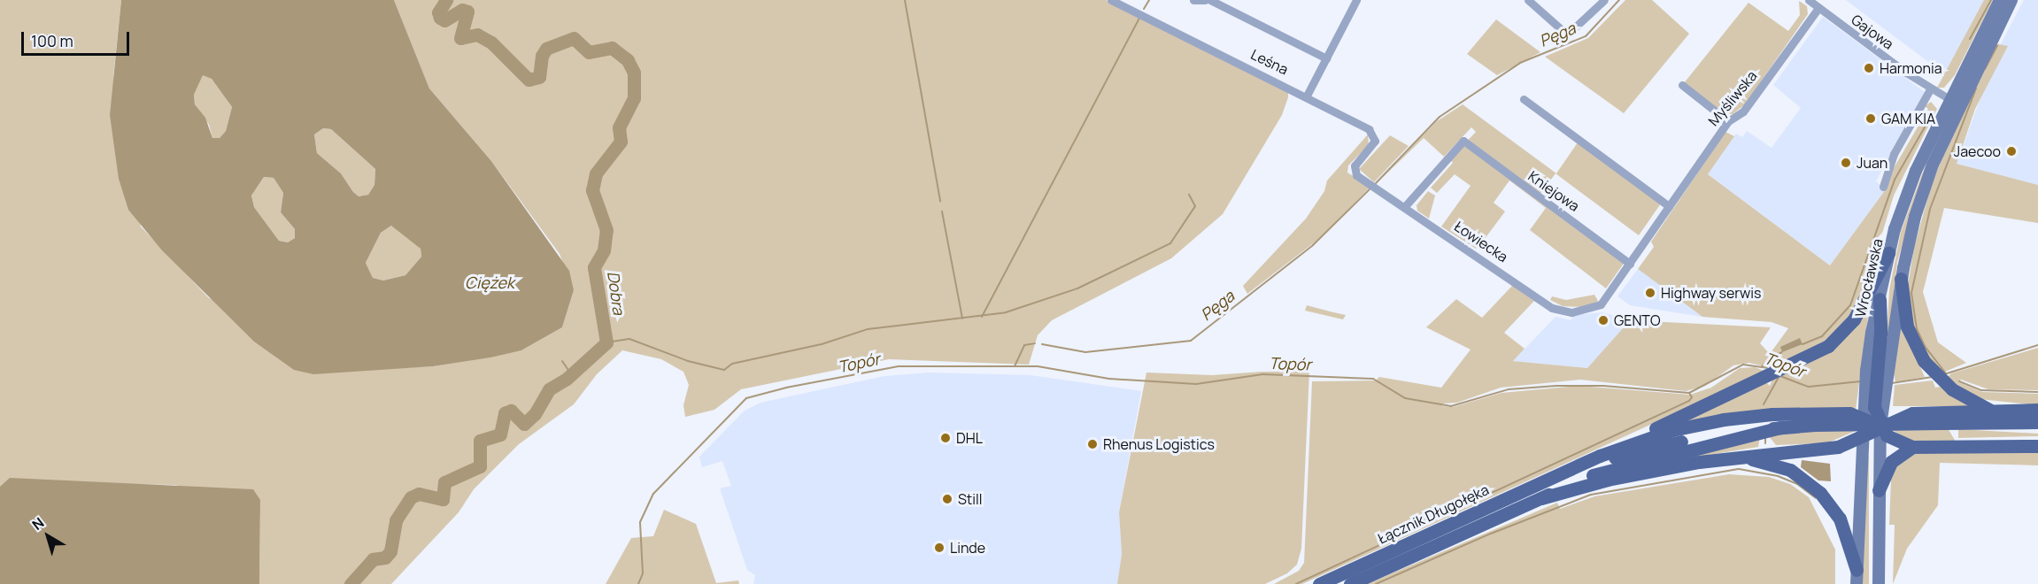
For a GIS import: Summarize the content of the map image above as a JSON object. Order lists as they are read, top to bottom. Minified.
{"streets":{"main road":["Wrocławska","Łącznik Długołęka"],"street":["Gajowa","Leśna","Myśliwska","Kniejowa","Łowiecka"]},"crossings":[["Gajowa","Myśliwska"],["Gajowa","Wrocławska"],["Leśna","Łowiecka"],["Myśliwska","Kniejowa"],["Myśliwska","Łowiecka"],["Kniejowa","Łowiecka"]],"water":["Pęga","Ciężek","Dobra","Topór"],"places":["Harmonia","GAM KIA","Jaecoo","Juan","Highway serwis","GENTO","DHL","Rhenus Logistics","Still","Linde"],"scale_bar":"100 m","north":"top left"}
